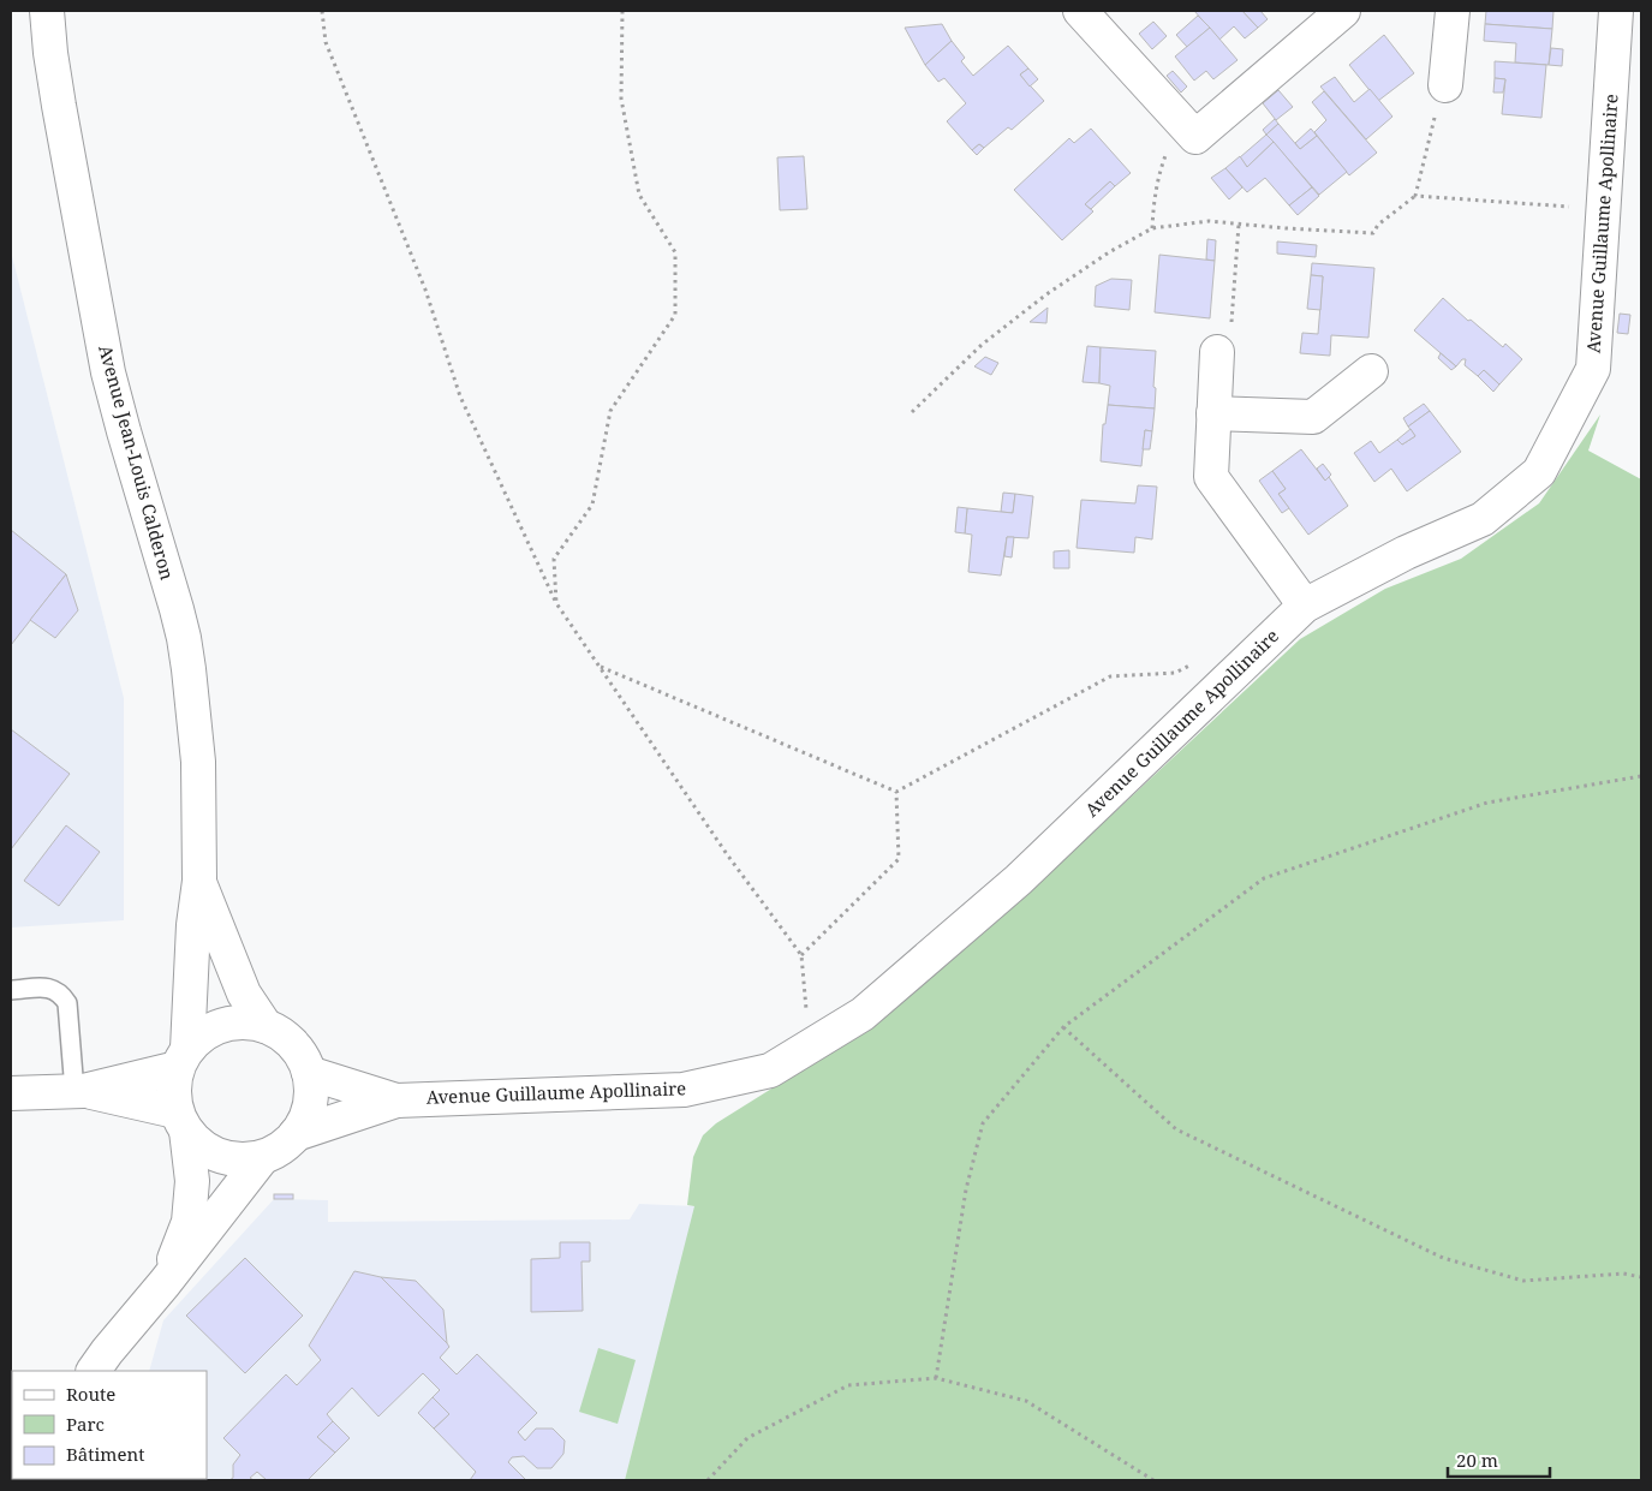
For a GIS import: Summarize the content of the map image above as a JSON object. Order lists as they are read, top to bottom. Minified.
{"streets":{"street":["Avenue Guillaume Apollinaire","Avenue Jean-Louis Calderon"]},"crossings":[["Avenue Guillaume Apollinaire","Avenue Jean-Louis Calderon"]],"legend":["Route","Parc","Bâtiment"],"scale_bar":"20 m"}
